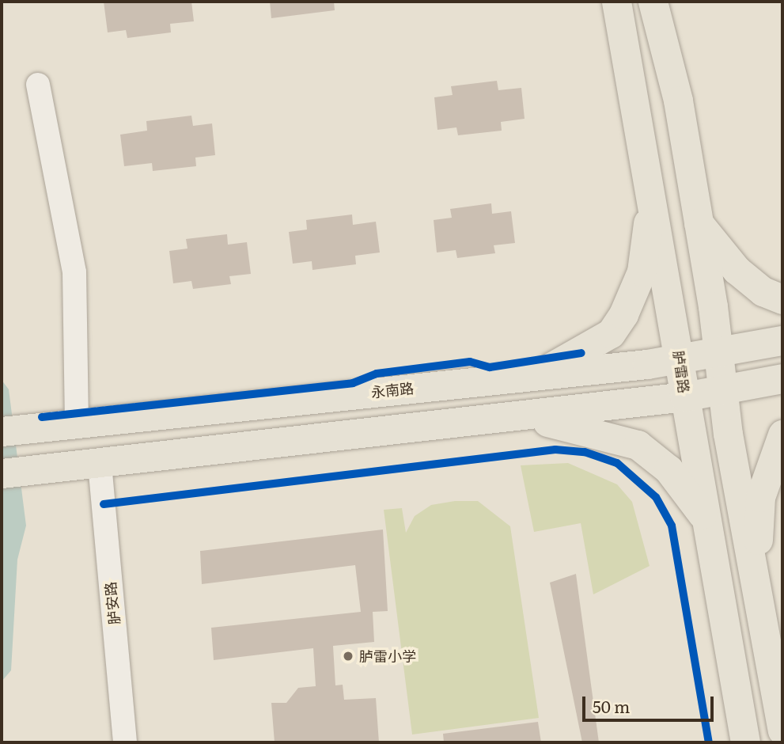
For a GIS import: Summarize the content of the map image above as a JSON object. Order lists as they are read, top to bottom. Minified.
{"streets":{"main road":["胪雷路","永南路"],"street":["胪安路"]},"crossings":[["胪雷路","永南路"]],"places":["胪雷小学"],"scale_bar":"50 m"}
